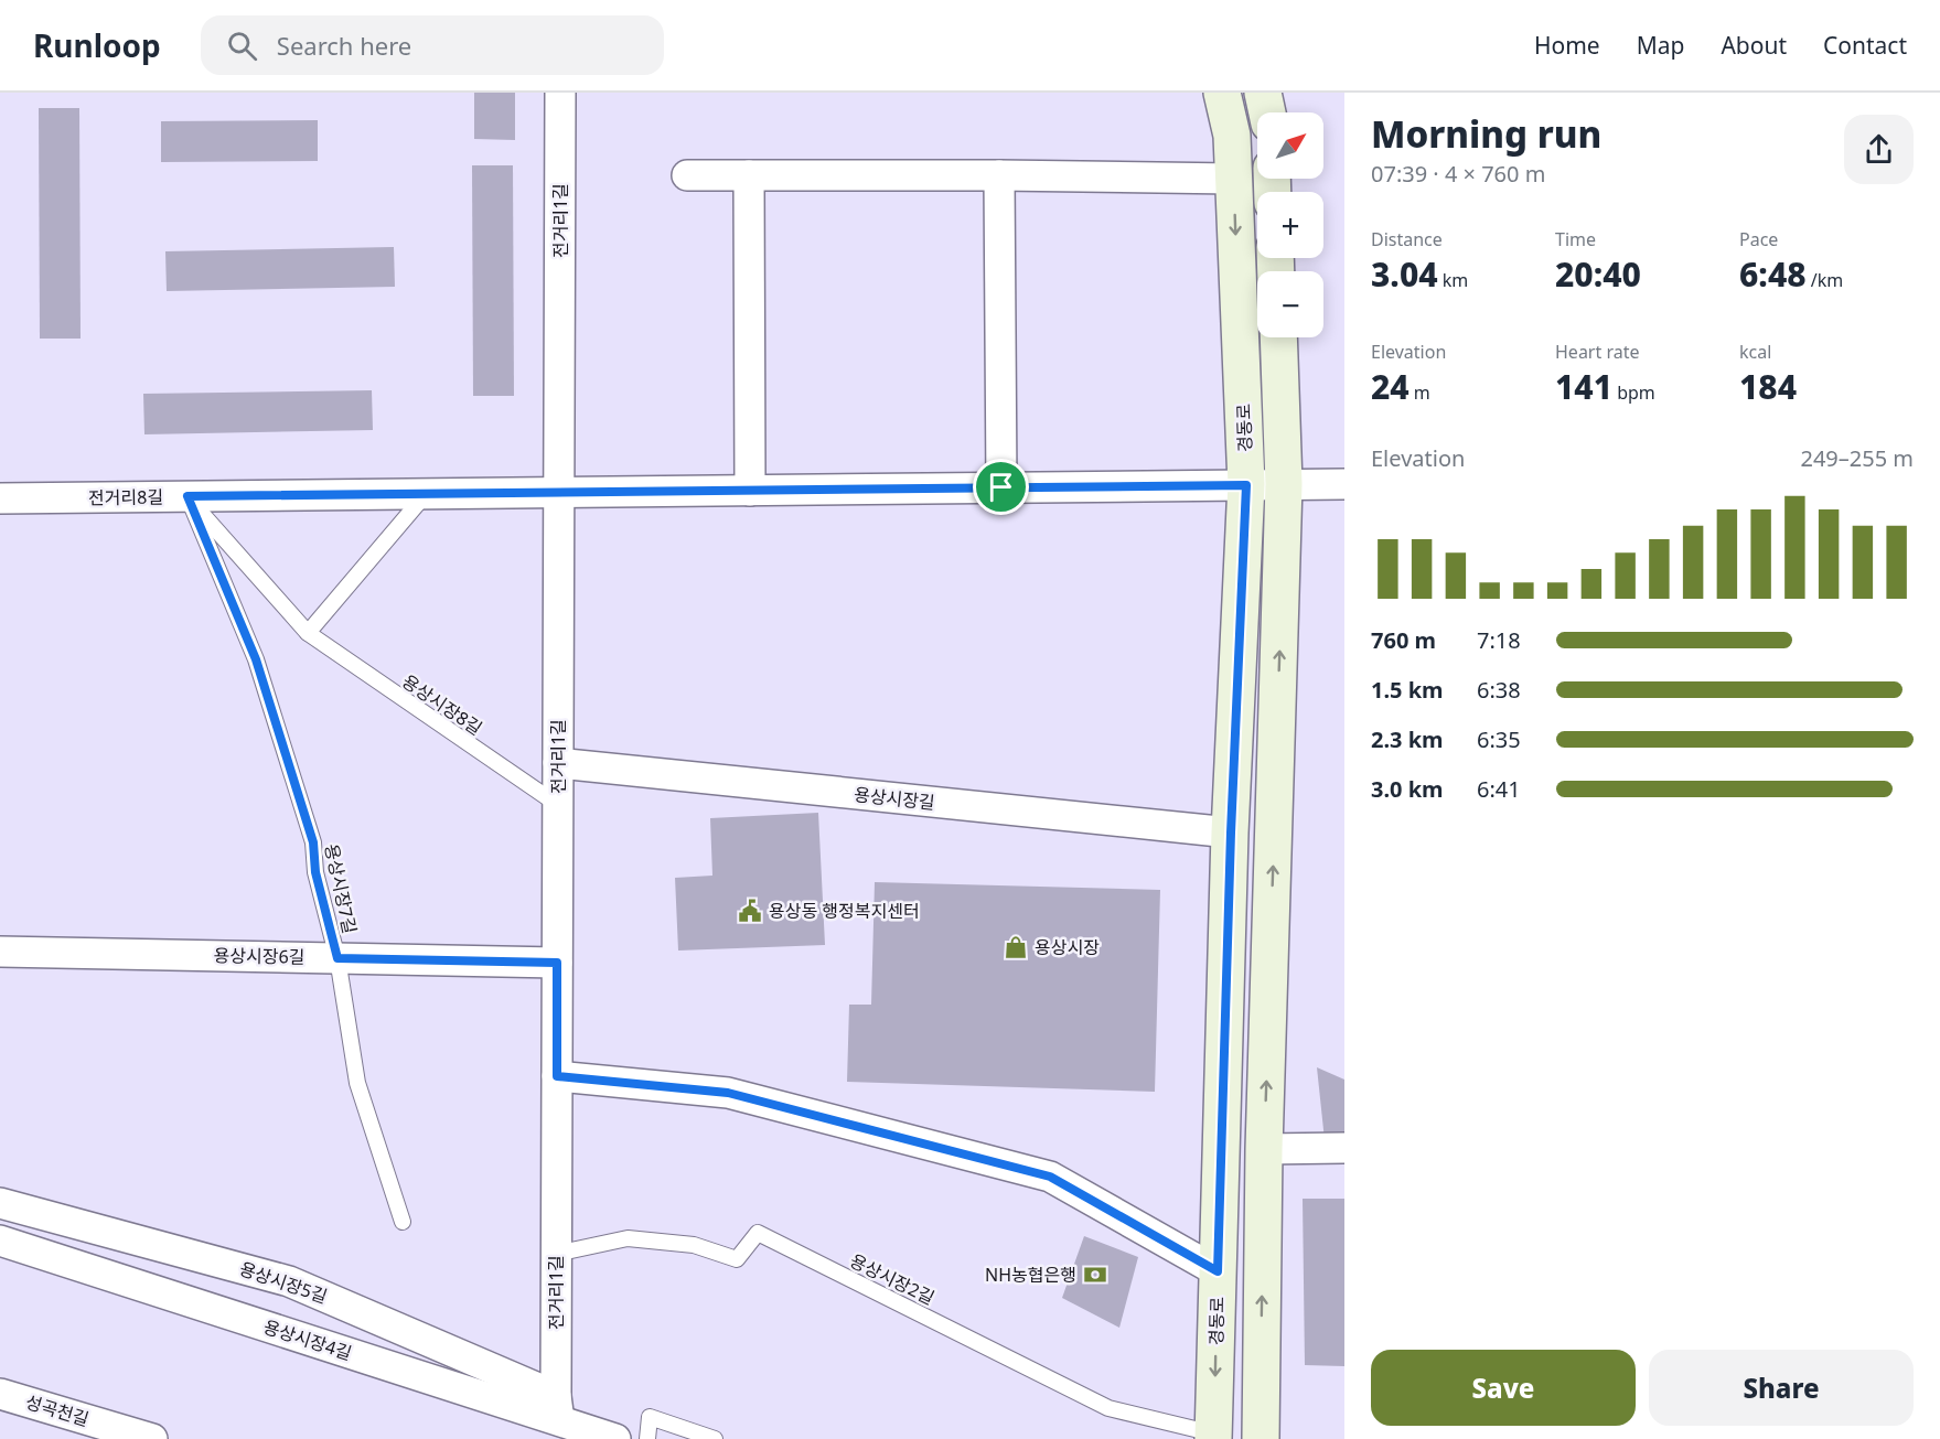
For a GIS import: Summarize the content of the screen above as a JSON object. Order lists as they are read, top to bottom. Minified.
{"streets":{"street":["전거리1길","경동로","전거리8길","용상시장길","용상시장6길","용상시장5길","용상시장4길","성곡천길"],"lane":["용상시장8길","용상시장7길","용상시장2길"]},"crossings":[["전거리1길","전거리8길"],["전거리1길","용상시장8길"],["전거리1길","용상시장길"],["전거리1길","용상시장6길"],["전거리1길","용상시장2길"],["전거리1길","용상시장5길"],["전거리1길","용상시장4길"],["경동로","전거리8길"],["경동로","용상시장길"],["경동로","용상시장2길"],["전거리8길","용상시장8길"],["전거리8길","용상시장7길"],["용상시장8길","용상시장7길"],["용상시장7길","용상시장6길"],["용상시장5길","용상시장4길"]],"places":{"public building":["용상동 행정복지센터"],"shop":["용상시장"],"bank":["NH농협은행"]},"north":"top right","page":{"header":"Runloop","search":"Search here","nav":["Home","Map","About","Contact"],"heading":["Morning run","07:39 · 4 × 760 m"],"map_buttons":["+","−"],"stats":[["Distance","3.04 km"],["Time","20:40"],["Pace","6:48 /km"],["Elevation","24 m"],["Heart rate","141 bpm"],["kcal","184"]],"chart":["Elevation","249–255 m"],"list":[{"name":"760 m","note":"7:18"},{"name":"1.5 km","note":"6:38"},{"name":"2.3 km","note":"6:35"},{"name":"3.0 km","note":"6:41"}],"buttons":["Save","Share"]}}
